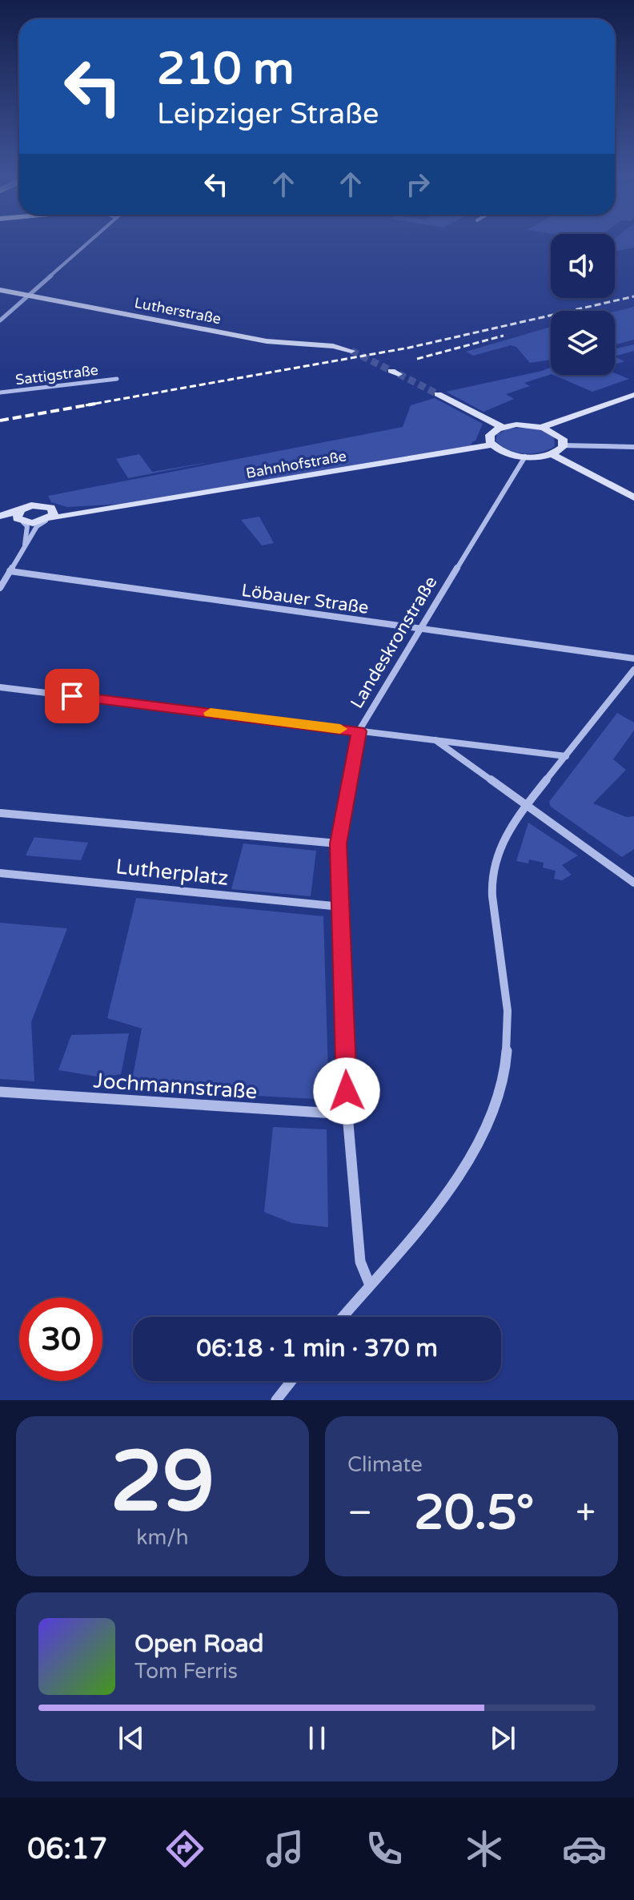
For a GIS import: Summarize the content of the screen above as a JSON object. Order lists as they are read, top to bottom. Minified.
{"streets":{"main road":["Lutherstraße","Bahnhofstraße"],"street":["Sattigstraße","Löbauer Straße","Landeskronstraße","Lutherplatz","Jochmannstraße"]},"crossings":[["Löbauer Straße","Landeskronstraße"],["Landeskronstraße","Lutherplatz"],["Landeskronstraße","Jochmannstraße"]],"page":{"turn":["210 m","Leipziger Straße"],"limit":"30","trip":"06:18 · 1 min · 370 m","tile":[["29","km/h"],"Climate"],"heat":["−","20.5°","+"],"song":["Open Road","Tom Ferris"],"tabs":"06:17"}}
